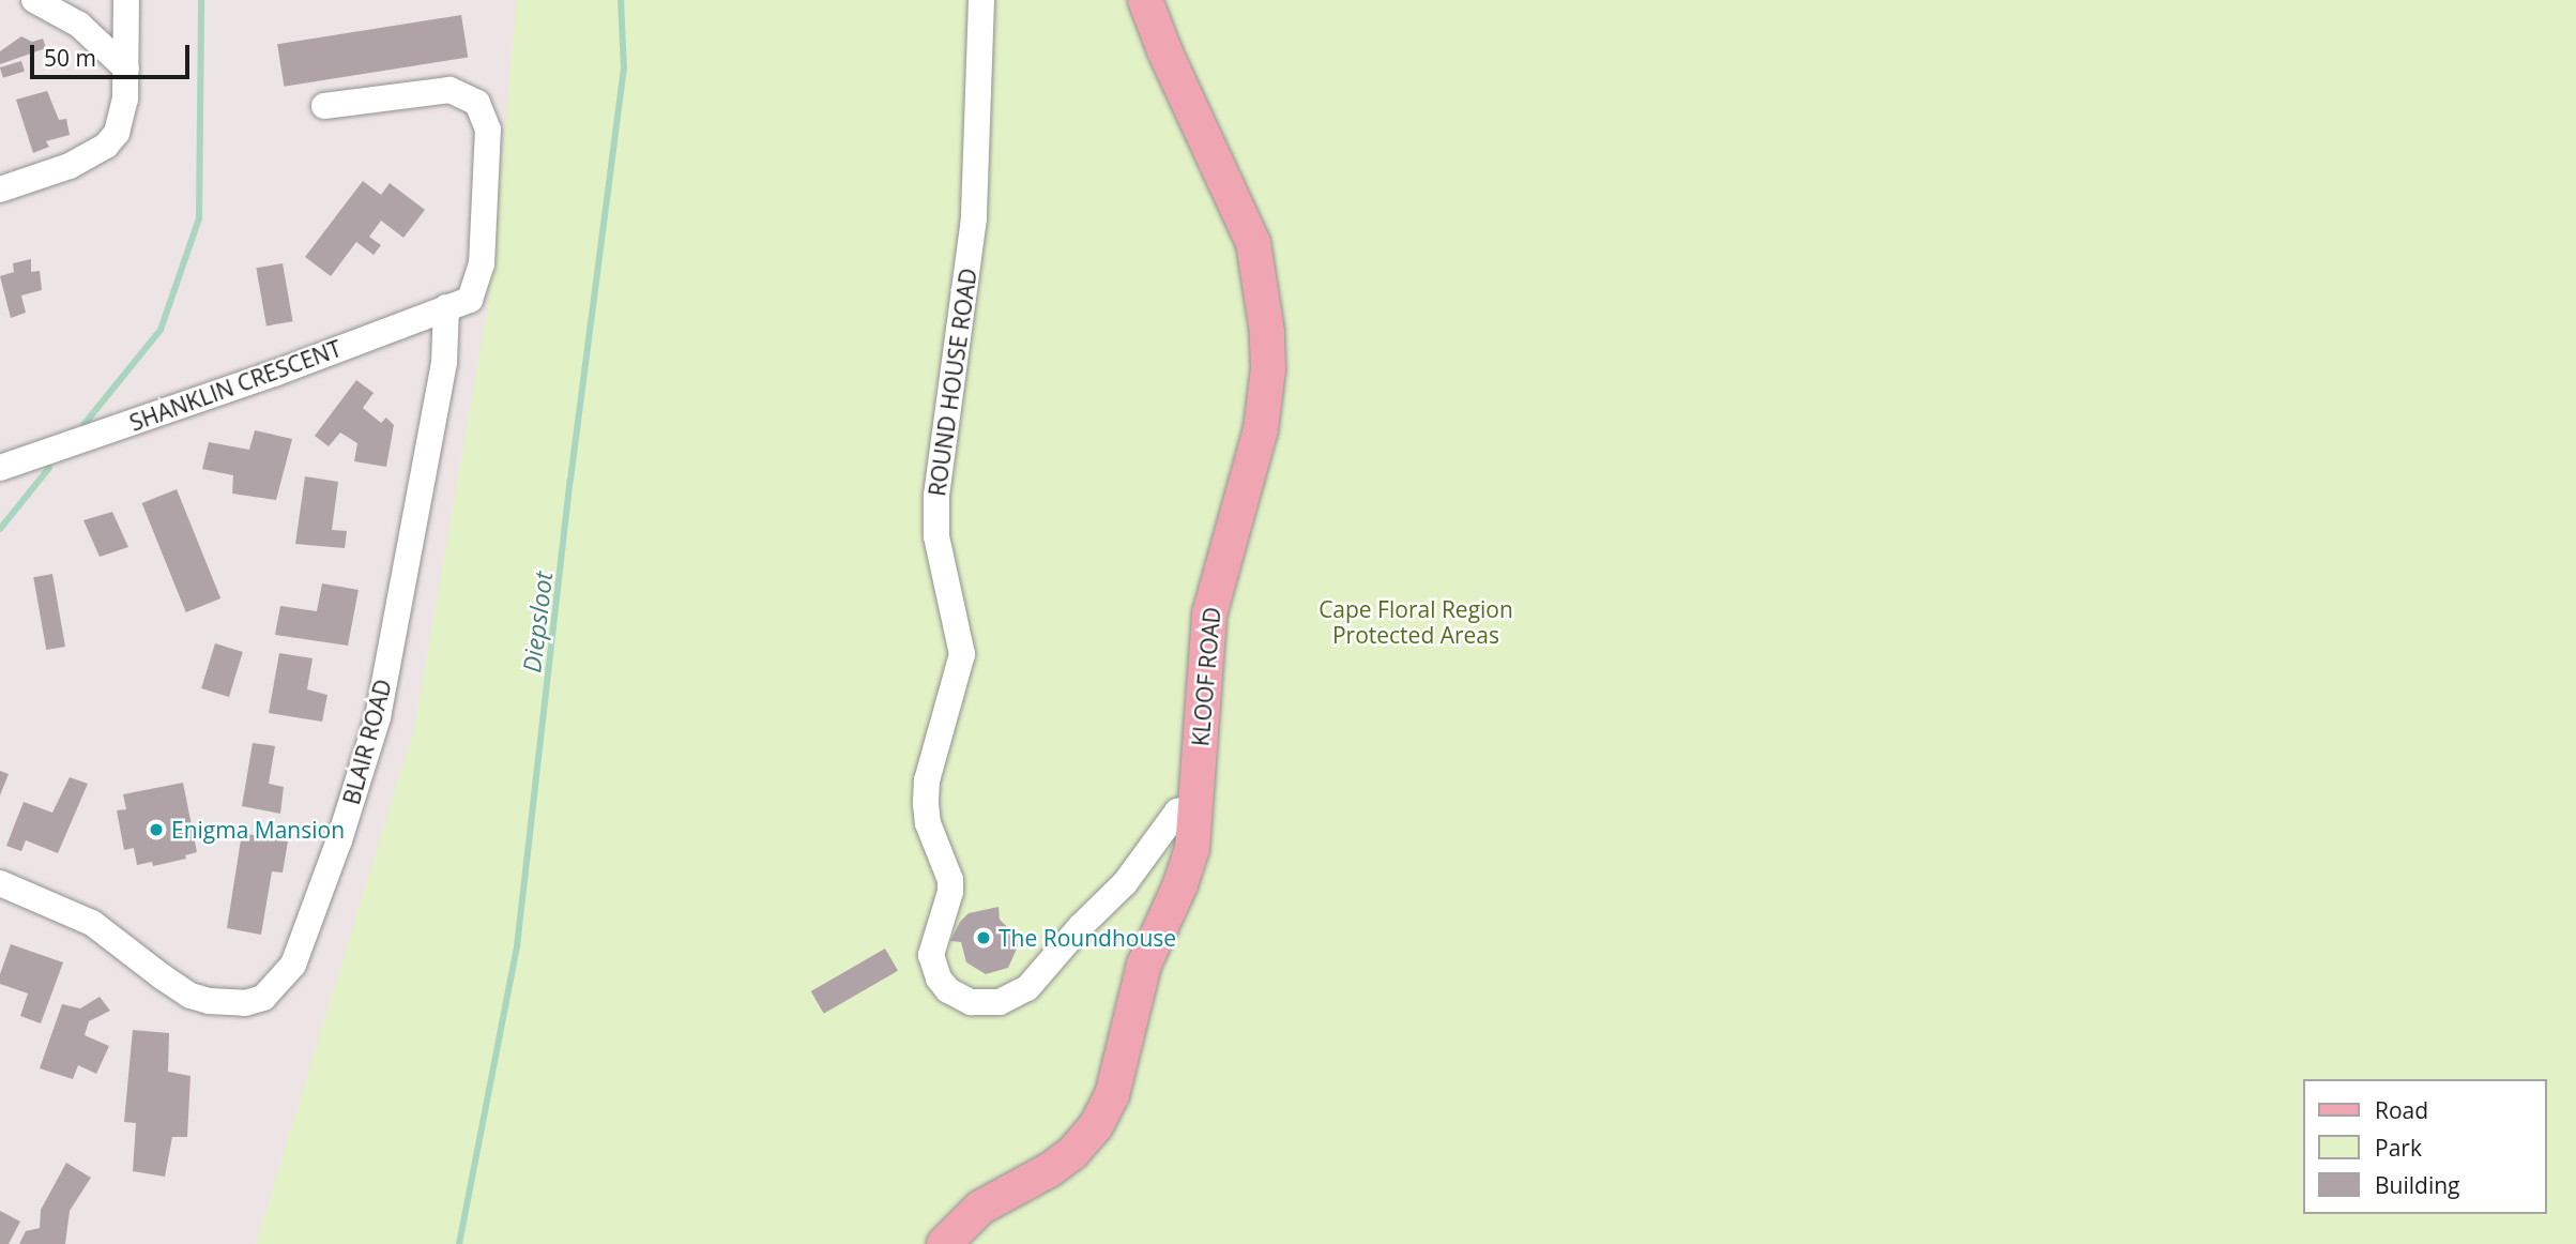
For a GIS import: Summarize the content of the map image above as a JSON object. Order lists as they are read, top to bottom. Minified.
{"streets":{"main road":["KLOOF ROAD"],"street":["ROUND HOUSE ROAD","SHANKLIN CRESCENT","BLAIR ROAD"]},"crossings":[["ROUND HOUSE ROAD","KLOOF ROAD"],["SHANKLIN CRESCENT","BLAIR ROAD"]],"water":["Diepsloot"],"parks":["Cape Floral Region Protected Areas"],"places":["Enigma Mansion","The Roundhouse"],"legend":["Road","Park","Building"],"scale_bar":"50 m"}
